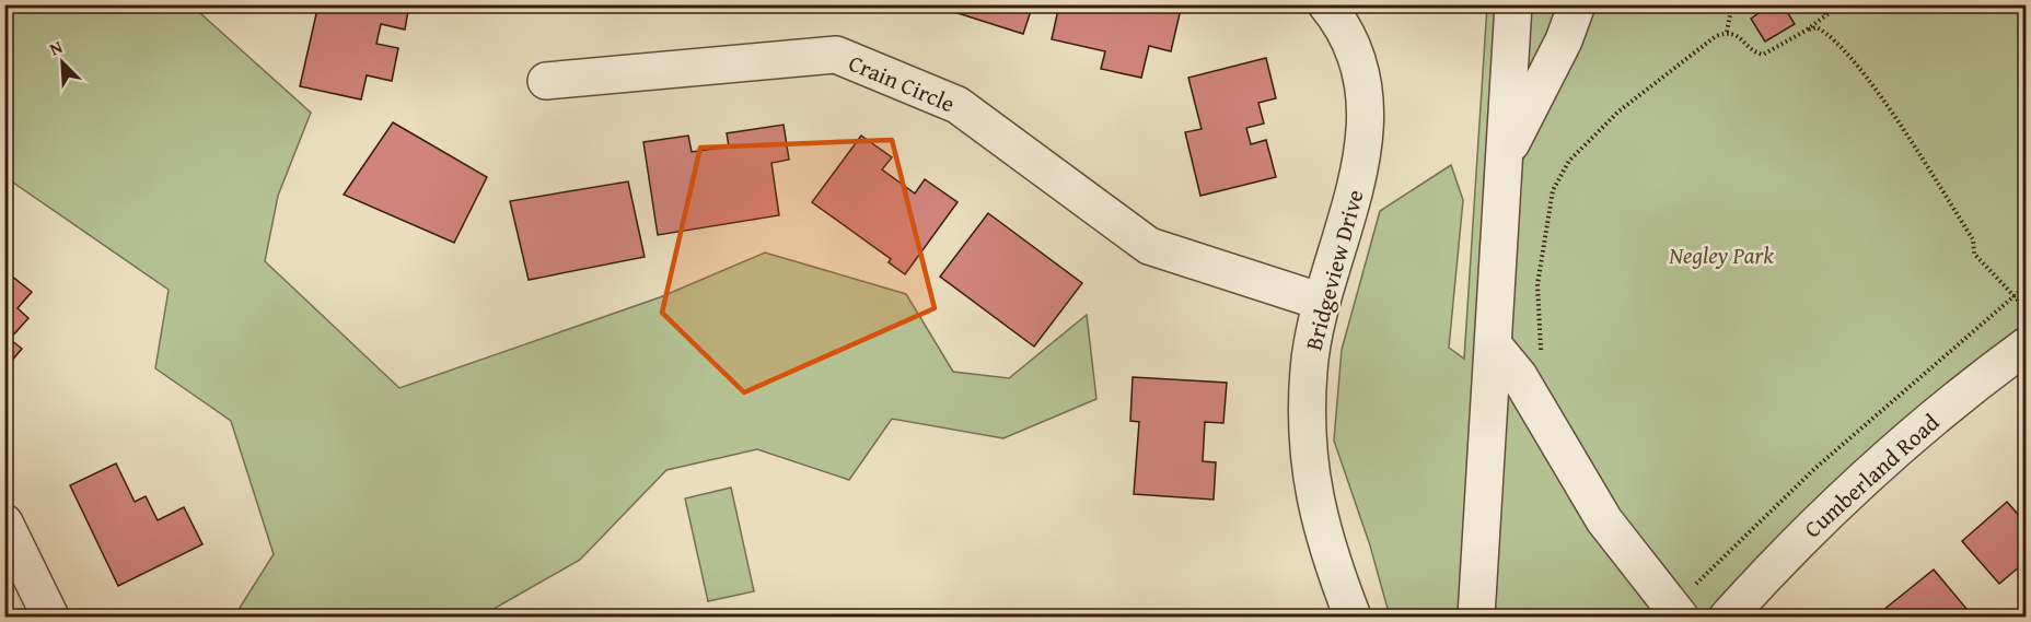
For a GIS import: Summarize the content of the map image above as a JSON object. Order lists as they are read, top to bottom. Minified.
{"streets":{"street":["Crain Circle","Bridgeview Drive","Cumberland Road"]},"crossings":[["Crain Circle","Bridgeview Drive"]],"parks":["Negley Park"],"north":"top left"}
